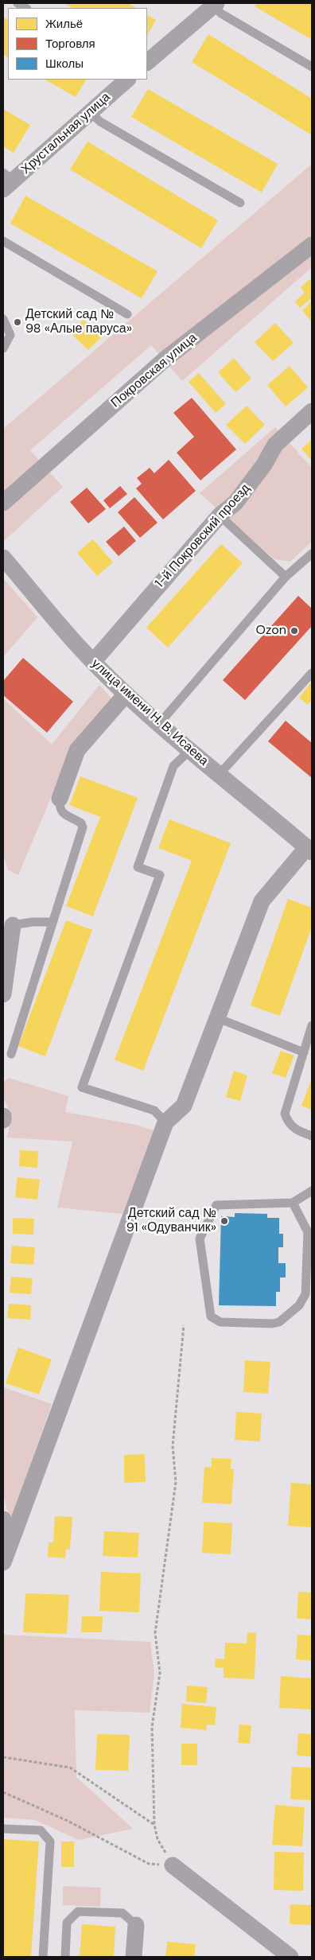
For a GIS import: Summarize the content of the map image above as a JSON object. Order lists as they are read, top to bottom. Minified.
{"streets":{"street":["Хрустальная улица","Покровская улица","1-й Покровский проезд","улица имени Н. В. Исаева"]},"crossings":[["1-й Покровский проезд","улица имени Н. В. Исаева"]],"places":["Детский сад № 98 «Алые паруса»","Ozon","Детский сад № 91 «Одуванчик»"],"legend":["Жильё","Торговля","Школы"]}
